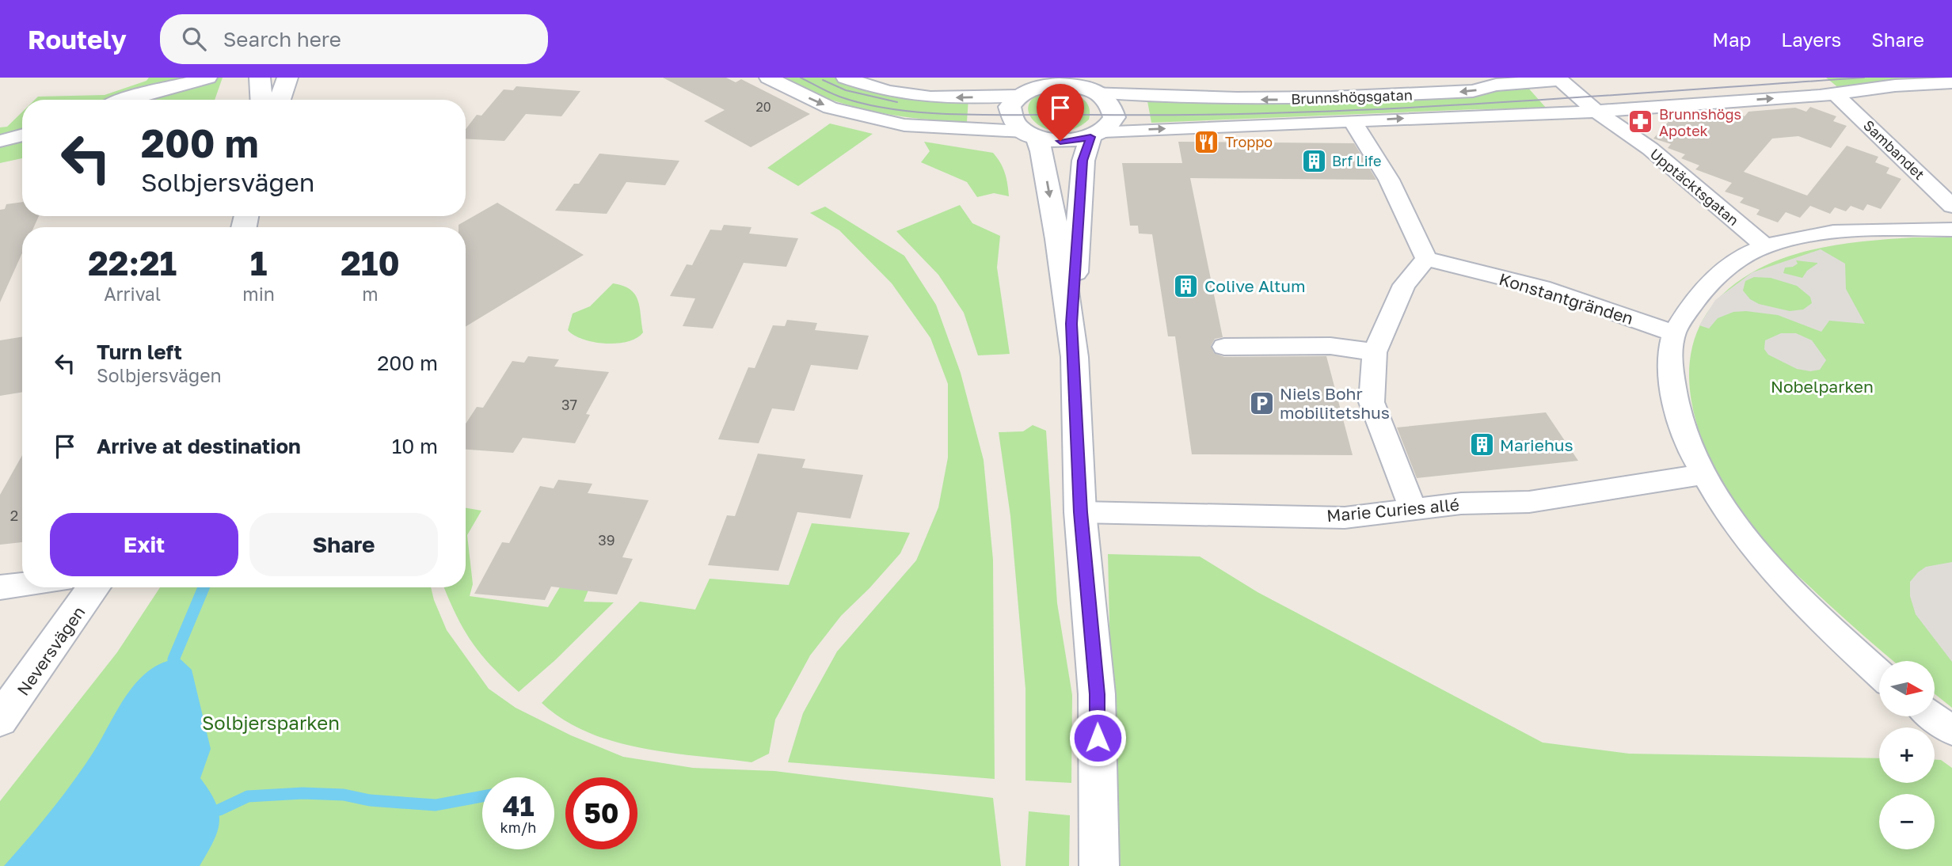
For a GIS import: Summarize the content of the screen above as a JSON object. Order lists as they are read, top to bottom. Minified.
{"streets":{"main road":["Neversvägen"],"street":["Brunnshögsgatan","Sambandet","Upptäcktsgatan","Konstantgränden","Marie Curies allé"]},"crossings":[["Brunnshögsgatan","Sambandet"],["Brunnshögsgatan","Upptäcktsgatan"]],"parks":["Nobelparken","Solbjersparken"],"places":{"pharmacy":["Brunnshögs Apotek"],"restaurant":["Troppo"],"building":["Brf Life","Colive Altum","Mariehus"],"parking":["Niels Bohr mobilitetshus"]},"house_numbers":["20","37","2","39"],"north":"right","page":{"header":"Routely","search":"Search here","nav":["Map","Layers","Share"],"turn":["200 m","Solbjersvägen"],"eta":["22:21","Arrival","1","min","210","m"],"list":[{"name":"Turn left","note":"Solbjersvägen","value":"200 m"},{"name":"Arrive at destination","value":"10 m"}],"buttons":["Exit","Share"],"map_buttons":["+","−"],"speed":"41 km/h","limit":"50"}}
